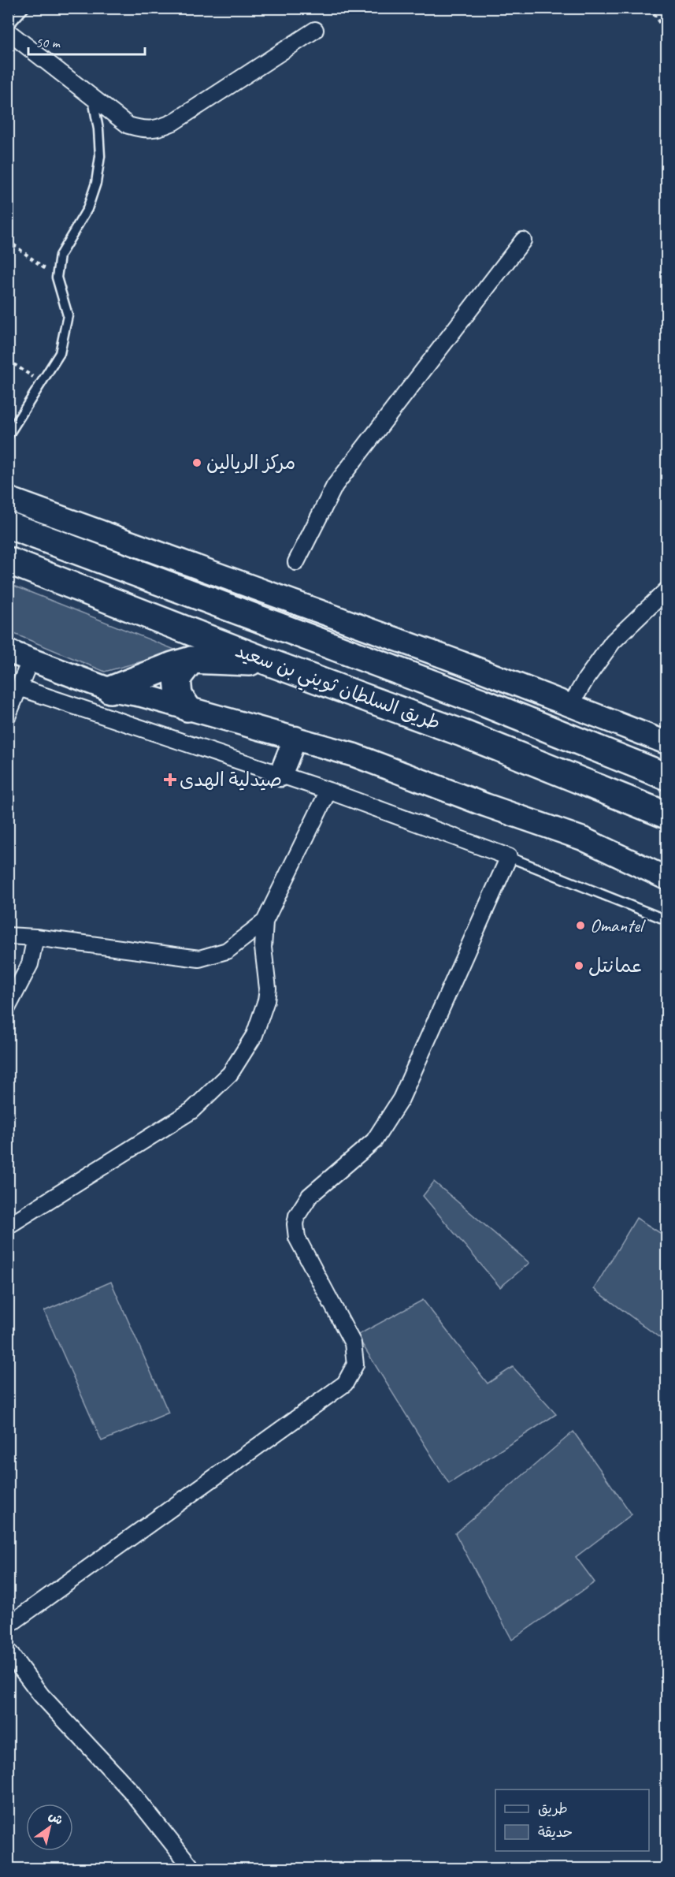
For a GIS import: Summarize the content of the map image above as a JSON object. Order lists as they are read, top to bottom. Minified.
{"streets":{"highway":["طريق السلطان ثويني بن سعيد"]},"places":{"other":["مركز الريالين","Omantel","عمانتل"],"health":["صيدلية الهدى"]},"legend":["طريق","حديقة"],"scale_bar":"50 m","north":"top right"}
